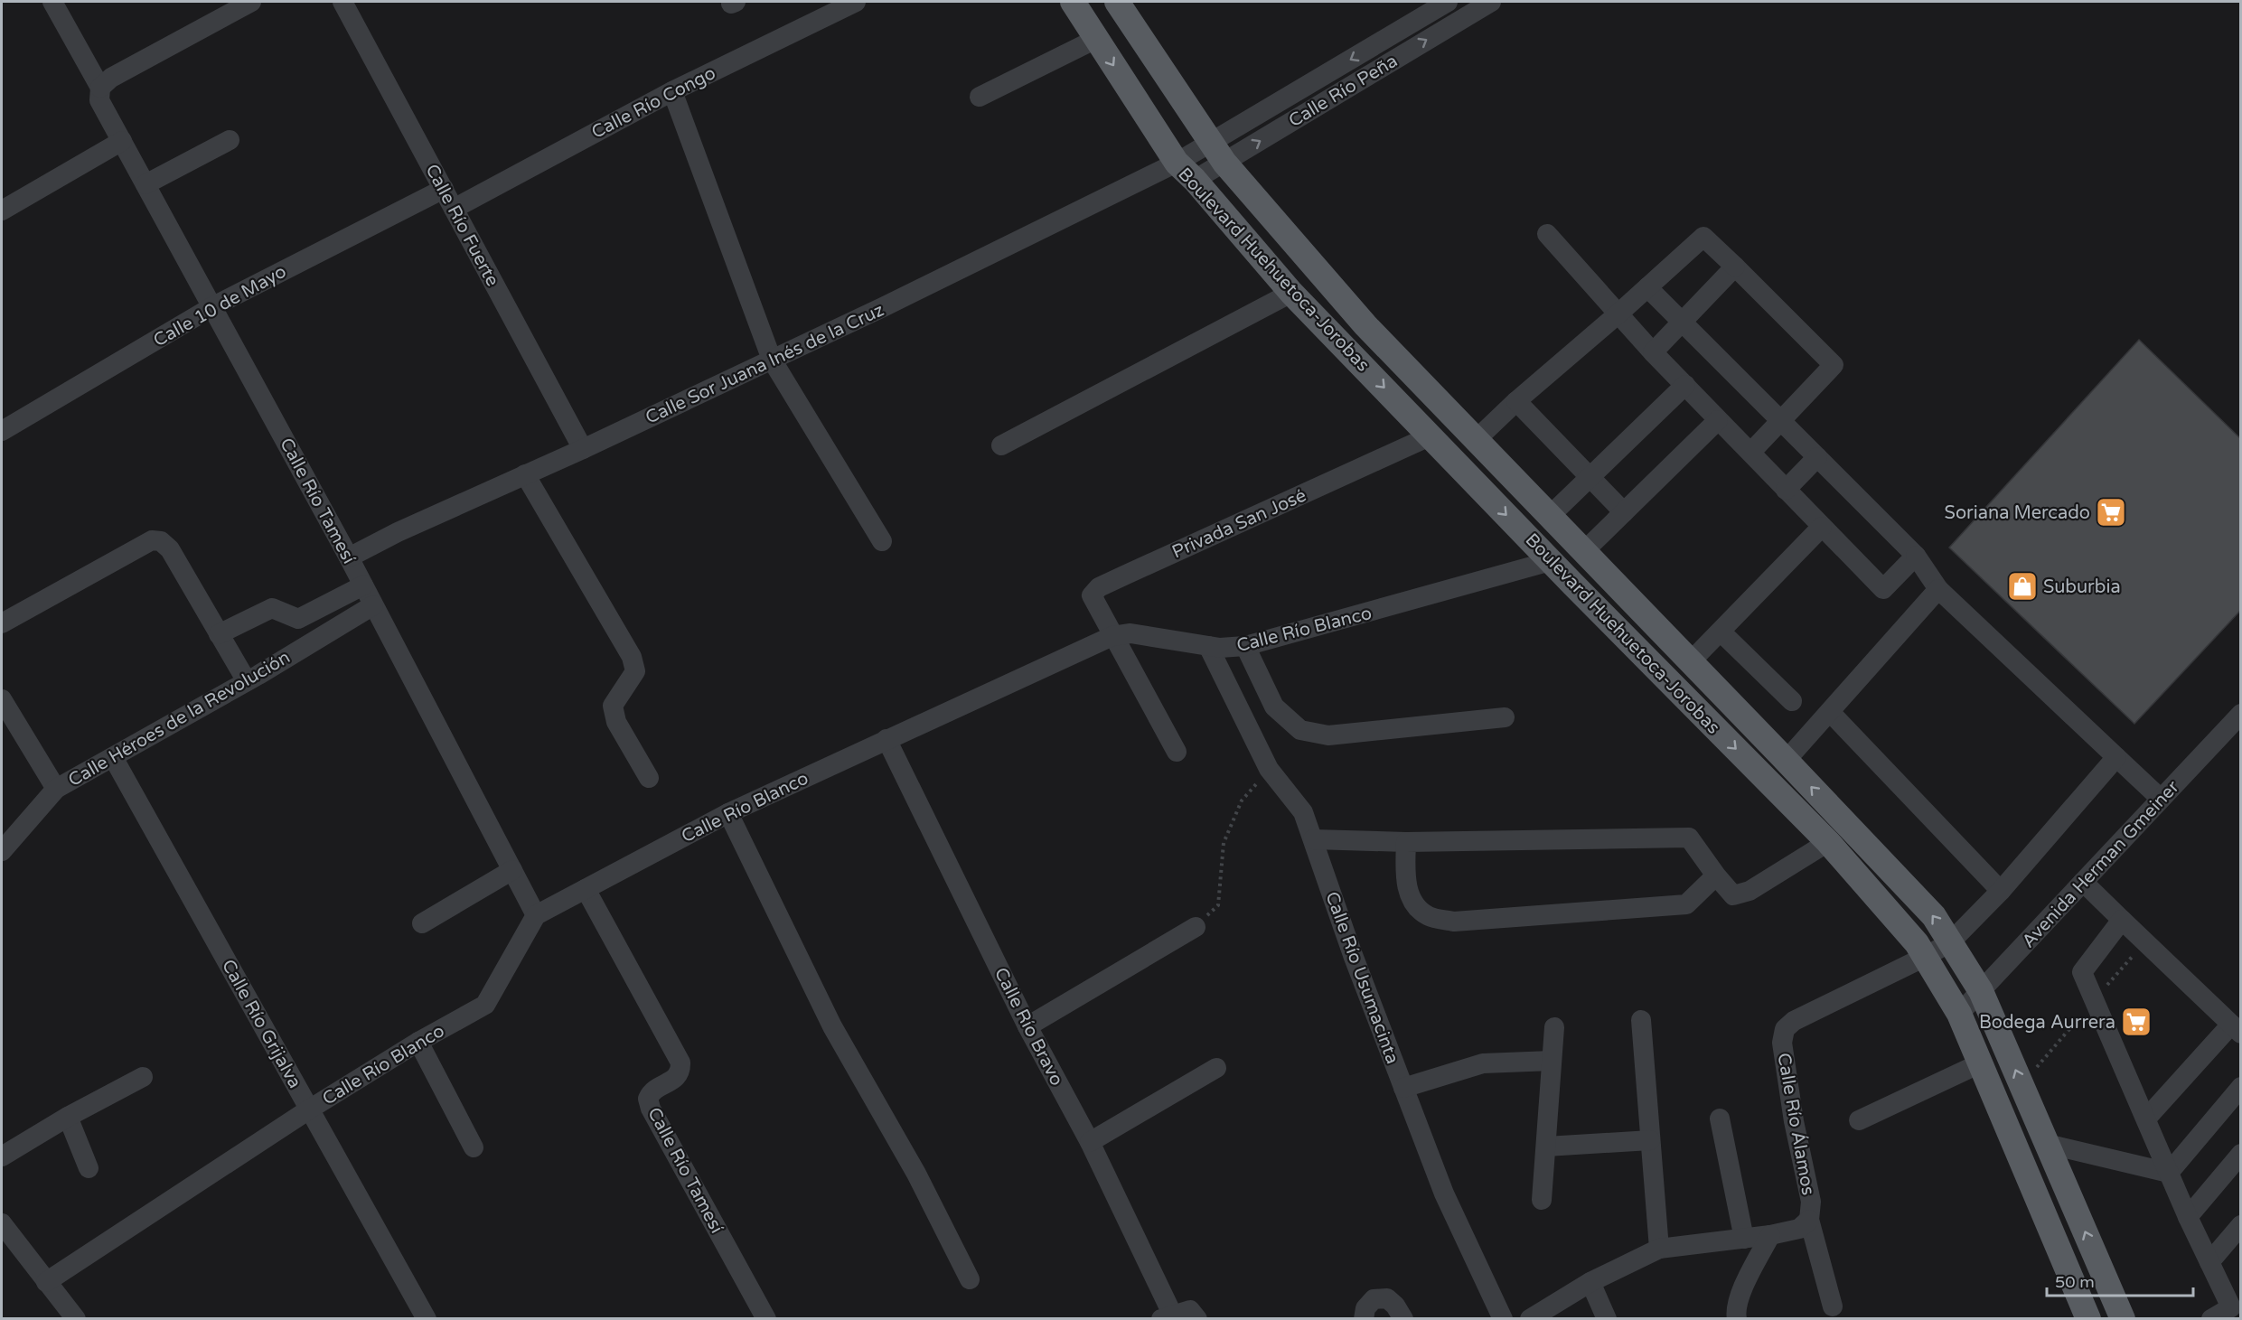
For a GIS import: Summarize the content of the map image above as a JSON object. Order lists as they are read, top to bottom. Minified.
{"streets":{"main road":["Boulevard Huehuetoca-Jorobas"],"street":["Calle Río Peña","Calle Río Congo","Calle Río Fuerte","Calle 10 de Mayo","Calle Sor Juana Inés de la Cruz","Calle Río Tamesí","Privada San José","Calle Río Blanco","Calle Héroes de la Revolución","Avenida Herman Gmeiner","Calle Río Usumacinta","Calle Río Grijalva","Calle Río Bravo","Calle Río Álamos"]},"crossings":[["Calle Río Peña","Boulevard Huehuetoca-Jorobas"],["Calle Río Peña","Calle Sor Juana Inés de la Cruz"],["Calle Río Congo","Calle Río Fuerte"],["Calle Río Fuerte","Calle 10 de Mayo"],["Calle Río Fuerte","Calle Sor Juana Inés de la Cruz"],["Boulevard Huehuetoca-Jorobas","Calle Sor Juana Inés de la Cruz"],["Boulevard Huehuetoca-Jorobas","Privada San José"],["Boulevard Huehuetoca-Jorobas","Calle Río Blanco"],["Boulevard Huehuetoca-Jorobas","Avenida Herman Gmeiner"],["Boulevard Huehuetoca-Jorobas","Calle Río Álamos"],["Calle 10 de Mayo","Calle Río Tamesí"],["Calle Sor Juana Inés de la Cruz","Calle Río Tamesí"],["Calle Río Tamesí","Calle Río Blanco"],["Calle Río Tamesí","Calle Héroes de la Revolución"],["Privada San José","Calle Río Blanco"],["Calle Río Blanco","Calle Río Usumacinta"],["Calle Río Blanco","Calle Río Grijalva"],["Calle Río Blanco","Calle Río Bravo"],["Calle Héroes de la Revolución","Calle Río Grijalva"]],"places":{"supermarket":["Soriana Mercado","Bodega Aurrera"],"shop":["Suburbia"]},"scale_bar":"50 m"}
